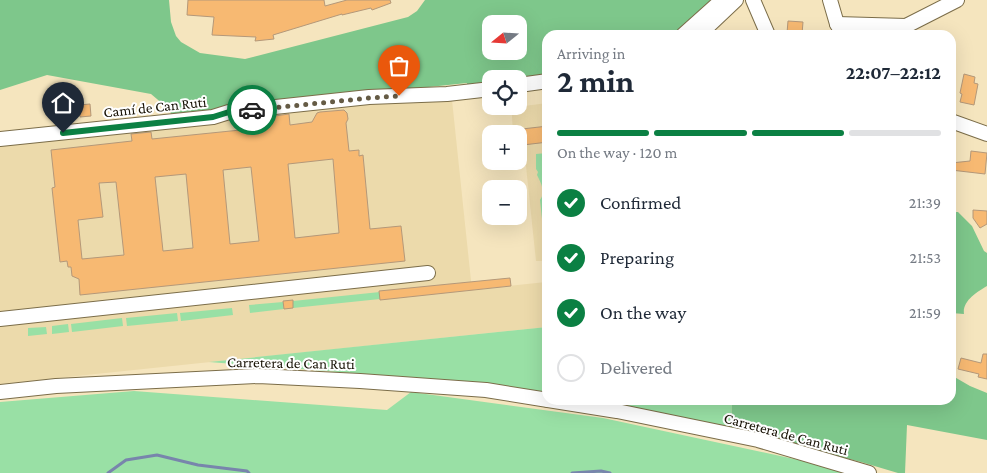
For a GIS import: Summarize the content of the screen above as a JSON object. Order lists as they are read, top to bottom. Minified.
{"streets":{"street":["Camí de Can Ruti","Carretera de Can Ruti"]},"north":"left","page":{"map_buttons":["+","−"],"heading":["2 min","Arriving in","22:07–22:12"],"bar":"On the way · 120 m","list":[["Confirmed","21:39"],["Preparing","21:53"],["On the way","21:59"],"Delivered"]}}
